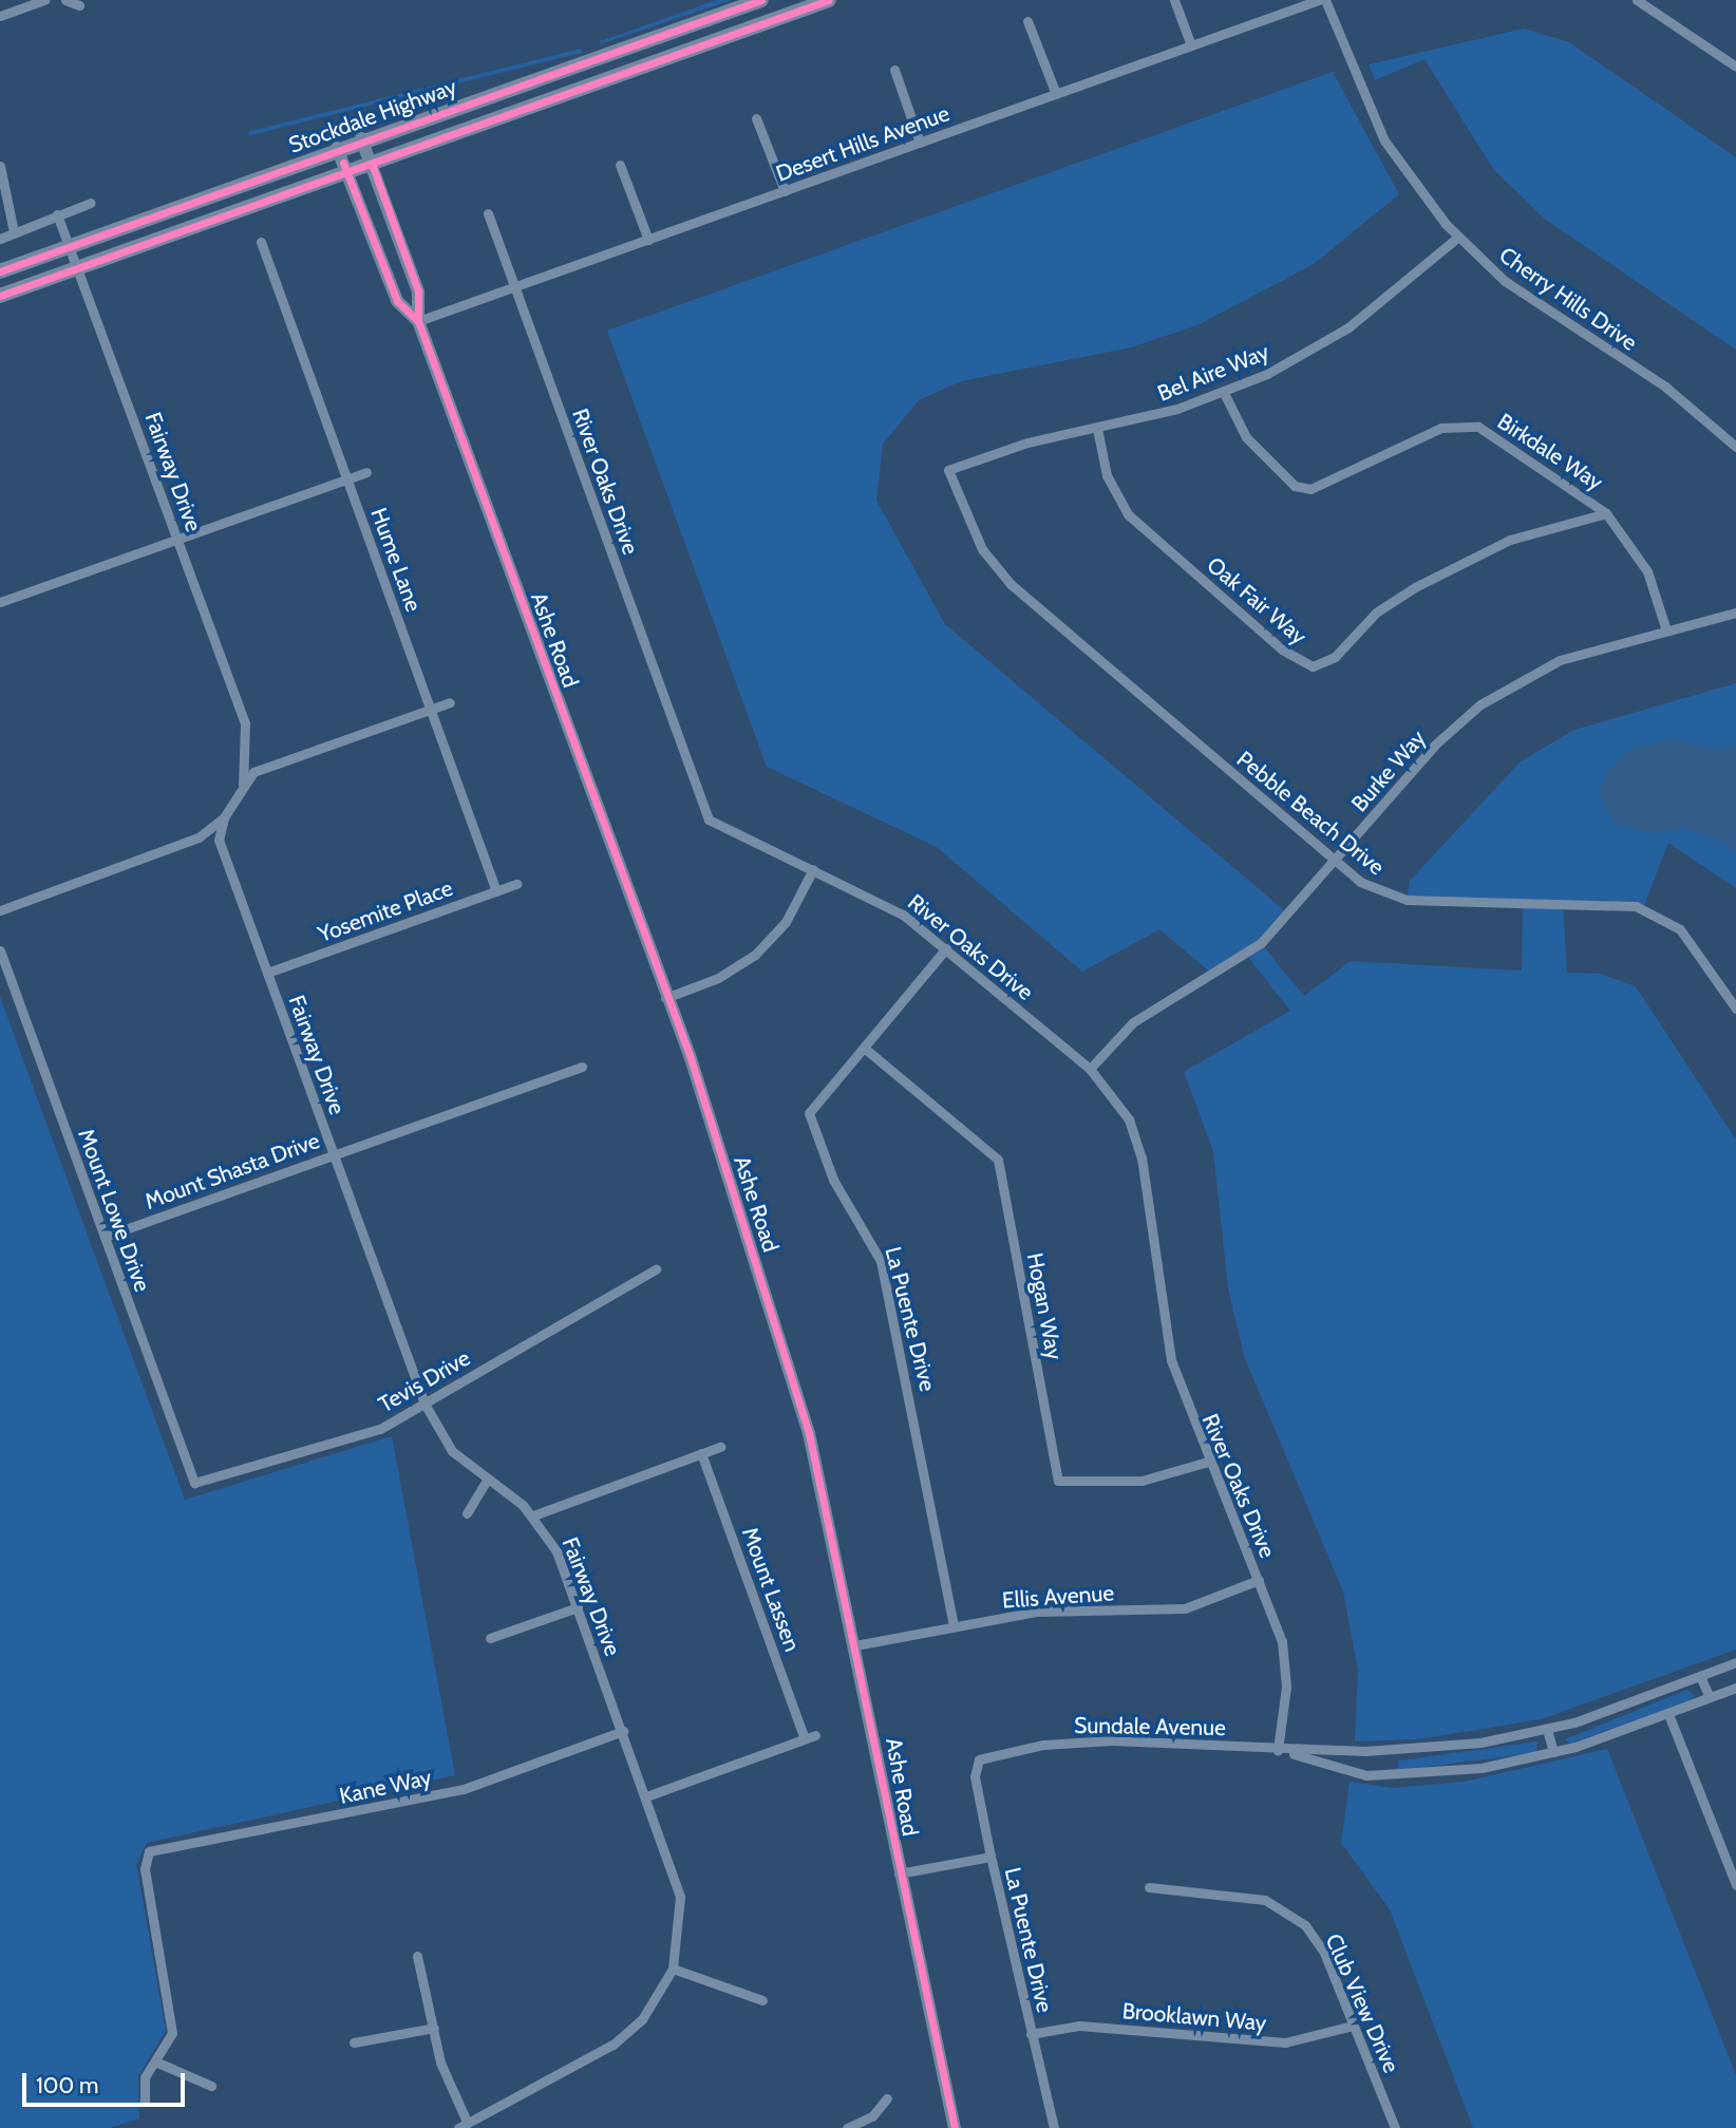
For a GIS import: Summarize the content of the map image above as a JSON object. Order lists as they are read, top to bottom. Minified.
{"streets":{"main road":["Stockdale Highway"],"street":["Desert Hills Avenue","Cherry Hills Drive","Bel Aire Way","Birkdale Way","Fairway Drive","River Oaks Drive","Hume Lane","Oak Fair Way","Ashe Road","Burke Way","Pebble Beach Drive","Yosemite Place","Mount Shasta Drive","Mount Lowe Drive","Hogan Way","La Puente Drive","Tevis Drive","Mount Lassen","Ellis Avenue","Sundale Avenue","Kane Way","Club View Drive","Brooklawn Way"]},"crossings":[["Stockdale Highway","Fairway Drive"],["Stockdale Highway","Ashe Road"],["Desert Hills Avenue","River Oaks Drive"],["Desert Hills Avenue","Ashe Road"],["Cherry Hills Drive","Bel Aire Way"],["Bel Aire Way","Birkdale Way"],["Bel Aire Way","Oak Fair Way"],["Bel Aire Way","Pebble Beach Drive"],["Birkdale Way","Oak Fair Way"],["Birkdale Way","Burke Way"],["Fairway Drive","Yosemite Place"],["Fairway Drive","Mount Shasta Drive"],["Fairway Drive","Tevis Drive"],["Fairway Drive","Mount Lassen"],["Fairway Drive","Kane Way"],["River Oaks Drive","Burke Way"],["River Oaks Drive","Hogan Way"],["River Oaks Drive","La Puente Drive"],["River Oaks Drive","Ellis Avenue"],["River Oaks Drive","Sundale Avenue"],["Hume Lane","Yosemite Place"],["Ashe Road","Ellis Avenue"],["Burke Way","Pebble Beach Drive"],["Mount Shasta Drive","Mount Lowe Drive"],["Mount Lowe Drive","Tevis Drive"],["Hogan Way","La Puente Drive"],["La Puente Drive","Ellis Avenue"],["La Puente Drive","Sundale Avenue"],["La Puente Drive","Brooklawn Way"],["Club View Drive","Brooklawn Way"]],"scale_bar":"100 m"}
